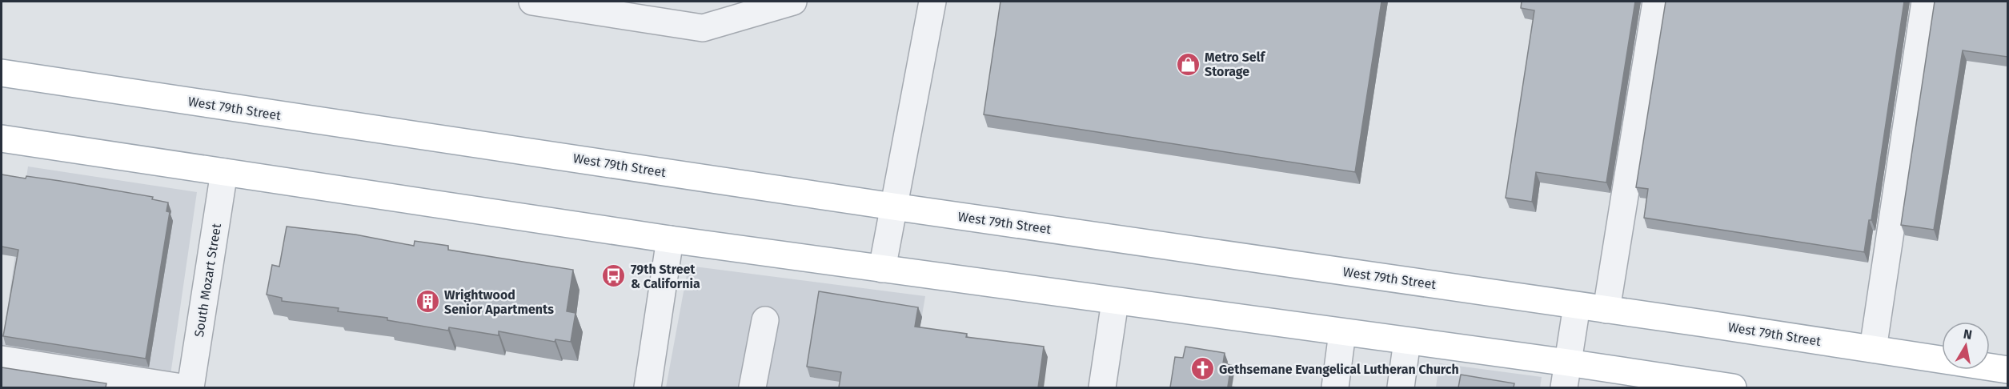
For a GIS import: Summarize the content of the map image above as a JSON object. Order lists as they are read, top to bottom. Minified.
{"streets":{"main road":["West 79th Street"],"street":["South Mozart Street"]},"places":{"shop":["Metro Self Storage"],"bus stop":["79th Street & California"],"building":["Wrightwood Senior Apartments"],"church":["Gethsemane Evangelical Lutheran Church"]},"north":"top"}
